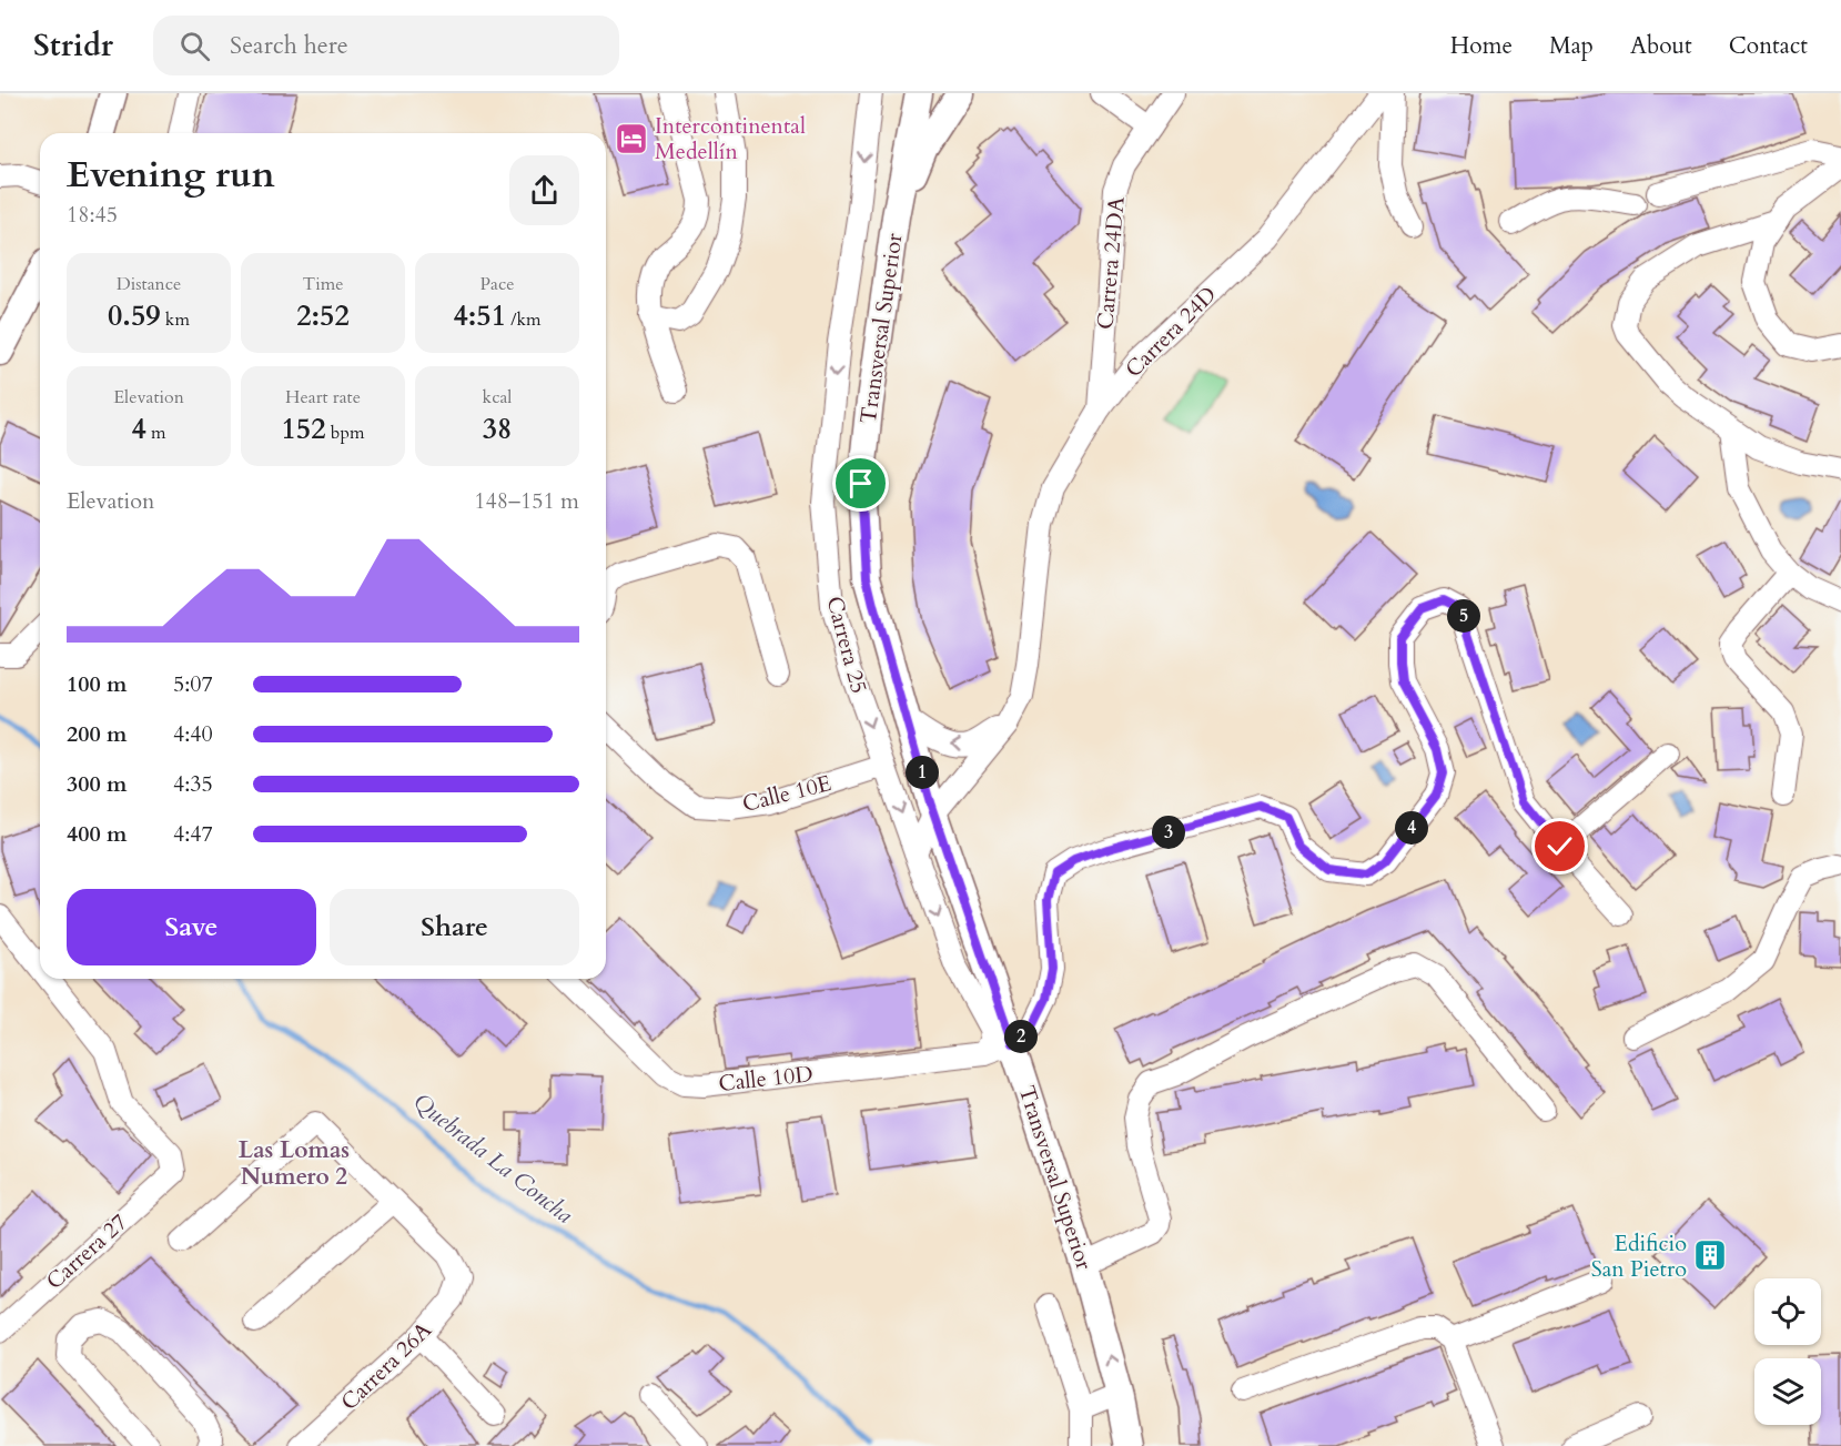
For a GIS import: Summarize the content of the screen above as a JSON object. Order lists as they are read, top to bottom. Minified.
{"streets":{"main road":["Transversal Superior"],"street":["Carrera 24DA","Carrera 24D","Carrera 25","Calle 10E","Calle 10D","Carrera 27","Carrera 26A"]},"crossings":[["Carrera 24DA","Carrera 24D"],["Transversal Superior","Carrera 24D"],["Transversal Superior","Calle 10D"],["Carrera 24D","Carrera 25"],["Carrera 25","Calle 10E"],["Carrera 25","Calle 10D"]],"districts":["Las Lomas Numero 2"],"water":["Quebrada La Concha"],"places":{"hotel":["Intercontinental Medellín"],"building":["Edificio San Pietro"]},"page":{"header":"Stridr","search":"Search here","nav":["Home","Map","About","Contact"],"heading":["Evening run","18:45"],"stats":[["Distance","0.59 km"],["Time","2:52"],["Pace","4:51 /km"],["Elevation","4 m"],["Heart rate","152 bpm"],["kcal","38"]],"chart":["Elevation","148–151 m"],"pins":["5","1","4","3","2"],"list":[{"name":"100 m","note":"5:07"},{"name":"200 m","note":"4:40"},{"name":"300 m","note":"4:35"},{"name":"400 m","note":"4:47"}],"buttons":["Save","Share"]}}
